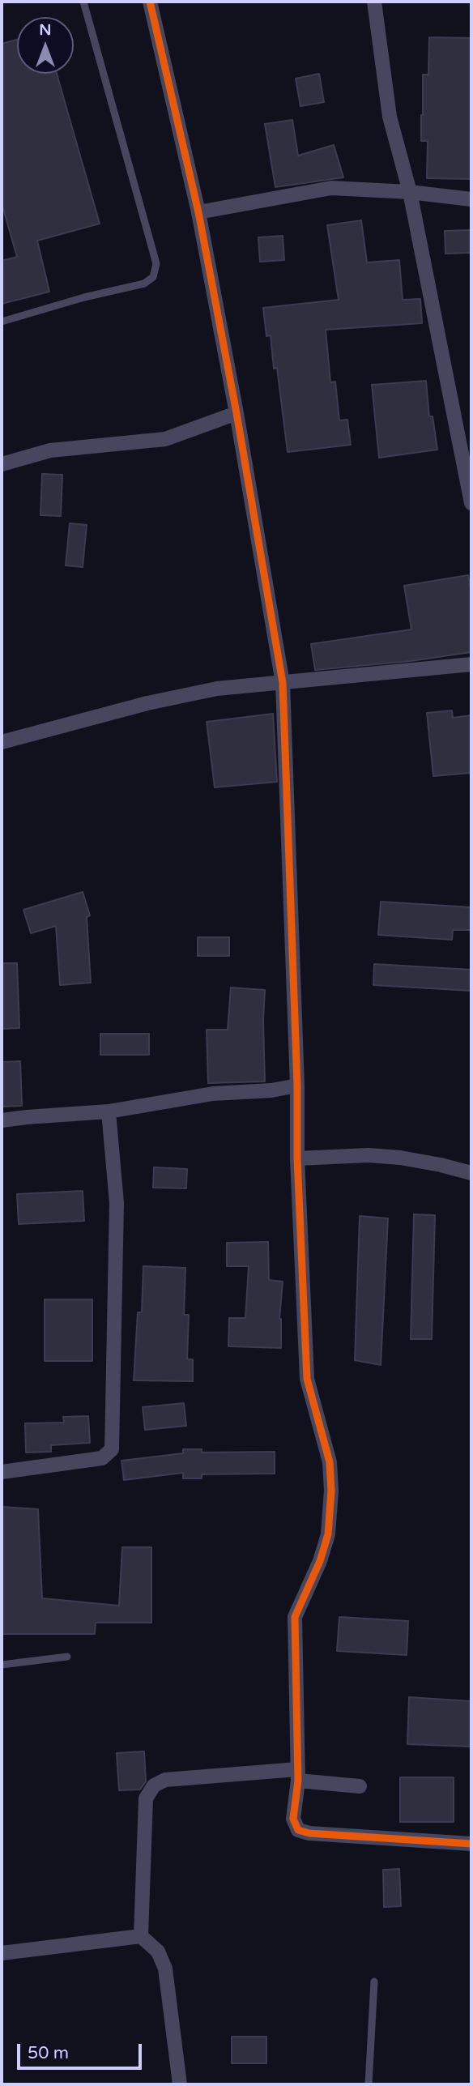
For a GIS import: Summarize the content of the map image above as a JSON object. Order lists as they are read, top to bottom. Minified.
{"scale_bar":"50 m","north":"top"}
